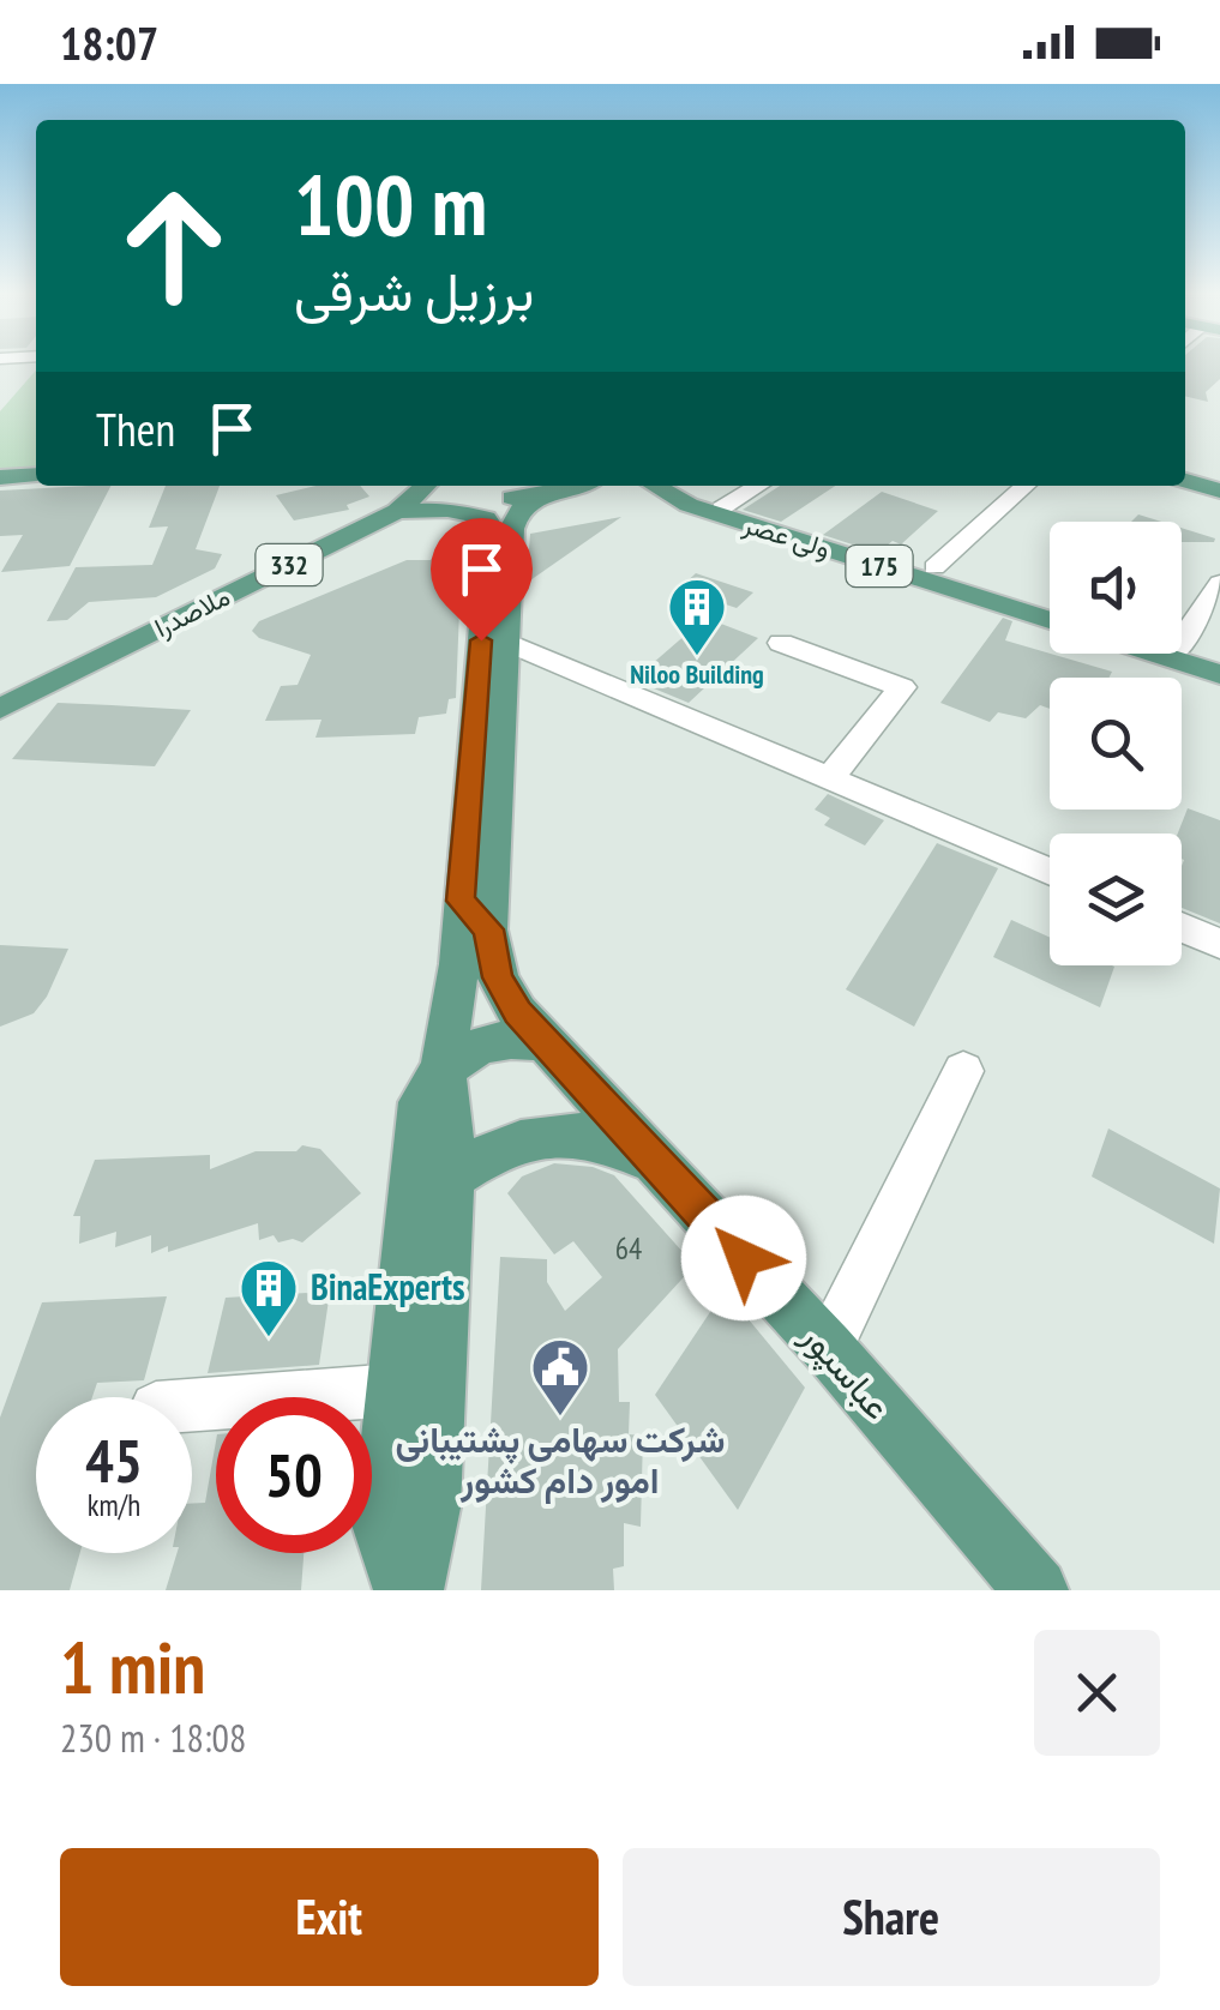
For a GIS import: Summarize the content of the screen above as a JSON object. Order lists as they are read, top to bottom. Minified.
{"streets":{"main road":["ولی عصر","332","175","ملاصدرا","عباسپور"]},"places":{"building":["Niloo Building","BinaExperts"],"public building":["شركت سهامى پشتيبانى امور دام كشور"]},"house_numbers":["64"],"page":{"status":"18:07","turn":["100 m","برزیل شرقی"],"then":"Then","speed":"45 km/h","limit":"50","heading":["1 min","230 m · 18:08"],"buttons":["Exit","Share"]}}
